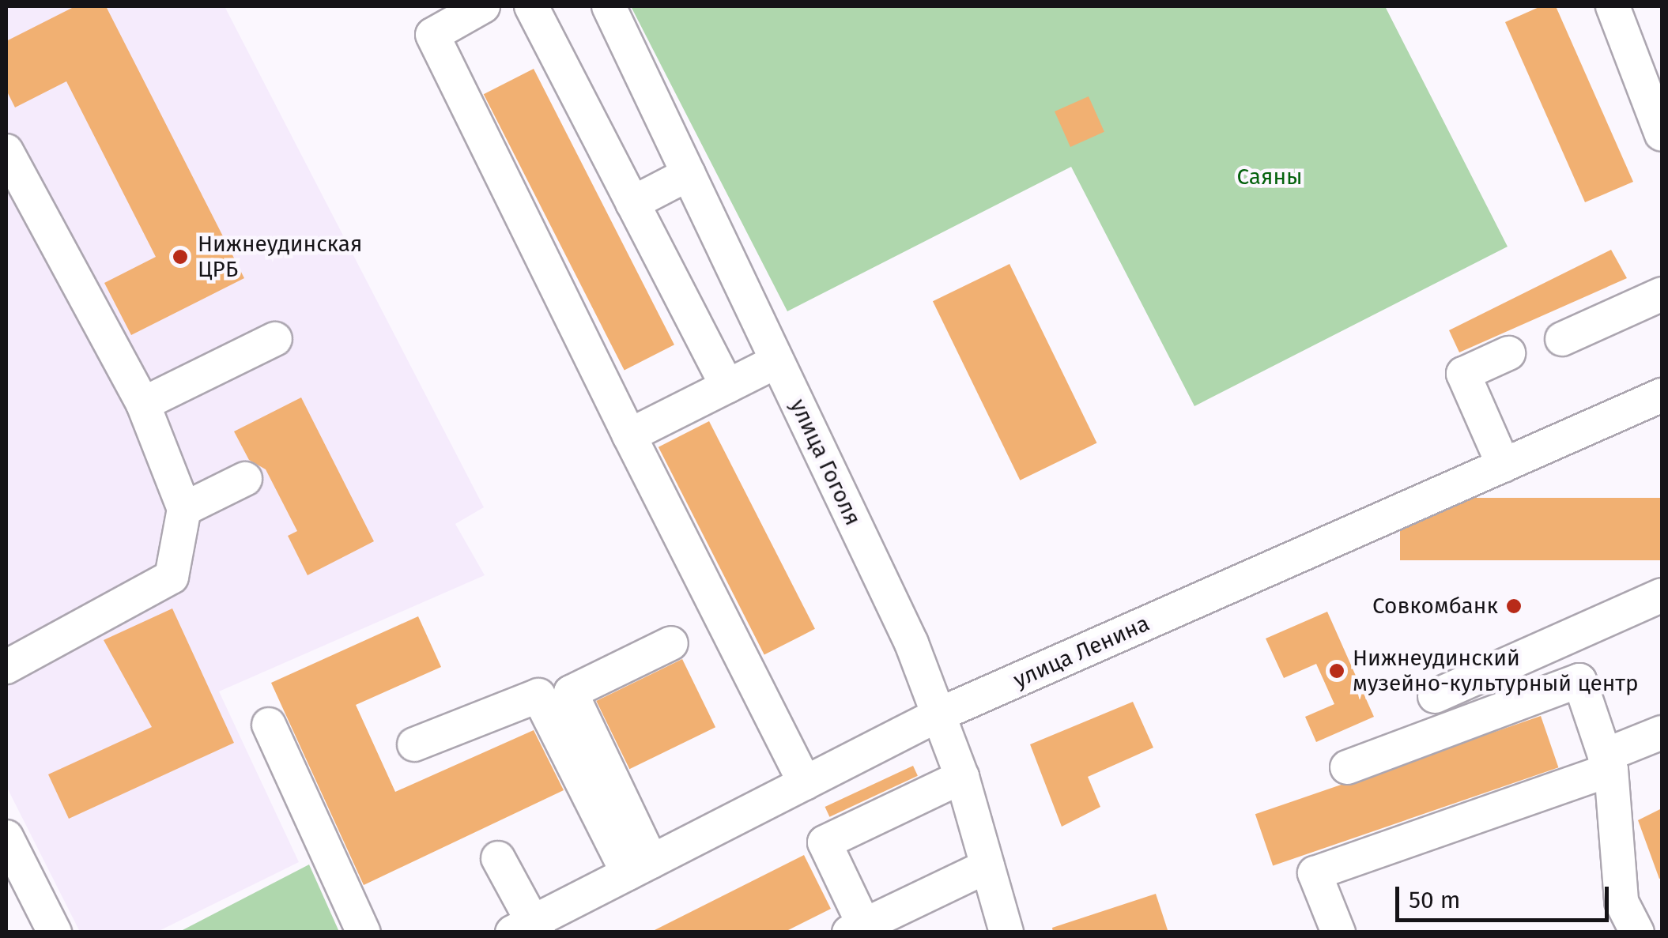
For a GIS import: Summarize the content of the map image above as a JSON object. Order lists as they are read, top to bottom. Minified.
{"streets":{"street":["улица Гоголя","улица Ленина"]},"crossings":[["улица Гоголя","улица Ленина"]],"parks":["Саяны"],"places":["Нижнеудинская ЦРБ","Совкомбанк","Нижнеудинский музейно-культурный центр"],"scale_bar":"50 m"}
